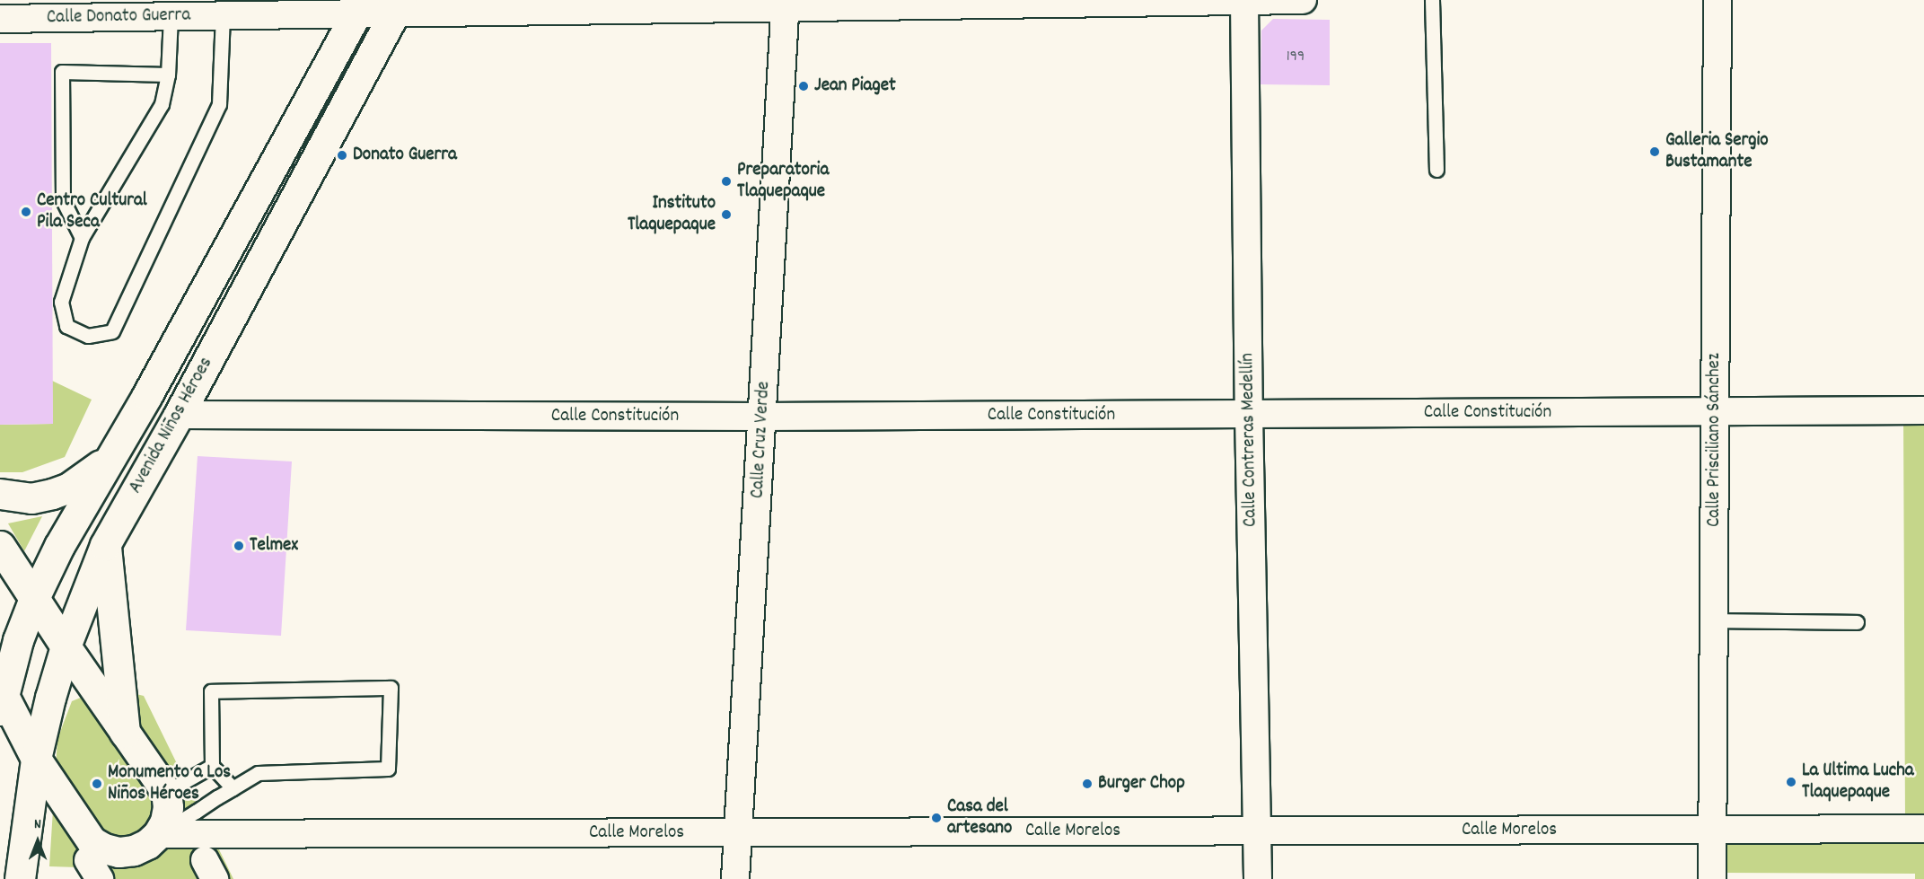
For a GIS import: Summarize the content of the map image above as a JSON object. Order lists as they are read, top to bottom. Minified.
{"streets":{"main road":["Avenida Niños Héroes"],"street":["Calle Donato Guerra","Calle Constitución","Calle Cruz Verde","Calle Contreras Medellín","Calle Prisciliano Sánchez","Calle Morelos"]},"crossings":[["Calle Donato Guerra","Avenida Niños Héroes"],["Calle Donato Guerra","Calle Cruz Verde"],["Calle Donato Guerra","Calle Contreras Medellín"],["Calle Constitución","Avenida Niños Héroes"],["Calle Constitución","Calle Cruz Verde"],["Calle Constitución","Calle Contreras Medellín"],["Calle Constitución","Calle Prisciliano Sánchez"],["Calle Cruz Verde","Calle Morelos"],["Calle Contreras Medellín","Calle Morelos"],["Calle Prisciliano Sánchez","Calle Morelos"]],"places":["Jean Piaget","Galleria Sergio Bustamante","Donato Guerra","Preparatoria Tlaquepaque","Centro Cultural Pila Seca","Instituto Tlaquepaque","Telmex","La Ultima Lucha Tlaquepaque","Monumento a Los Niños Héroes","Burger Chop","Casa del artesano"],"house_numbers":["199"],"north":"top"}
